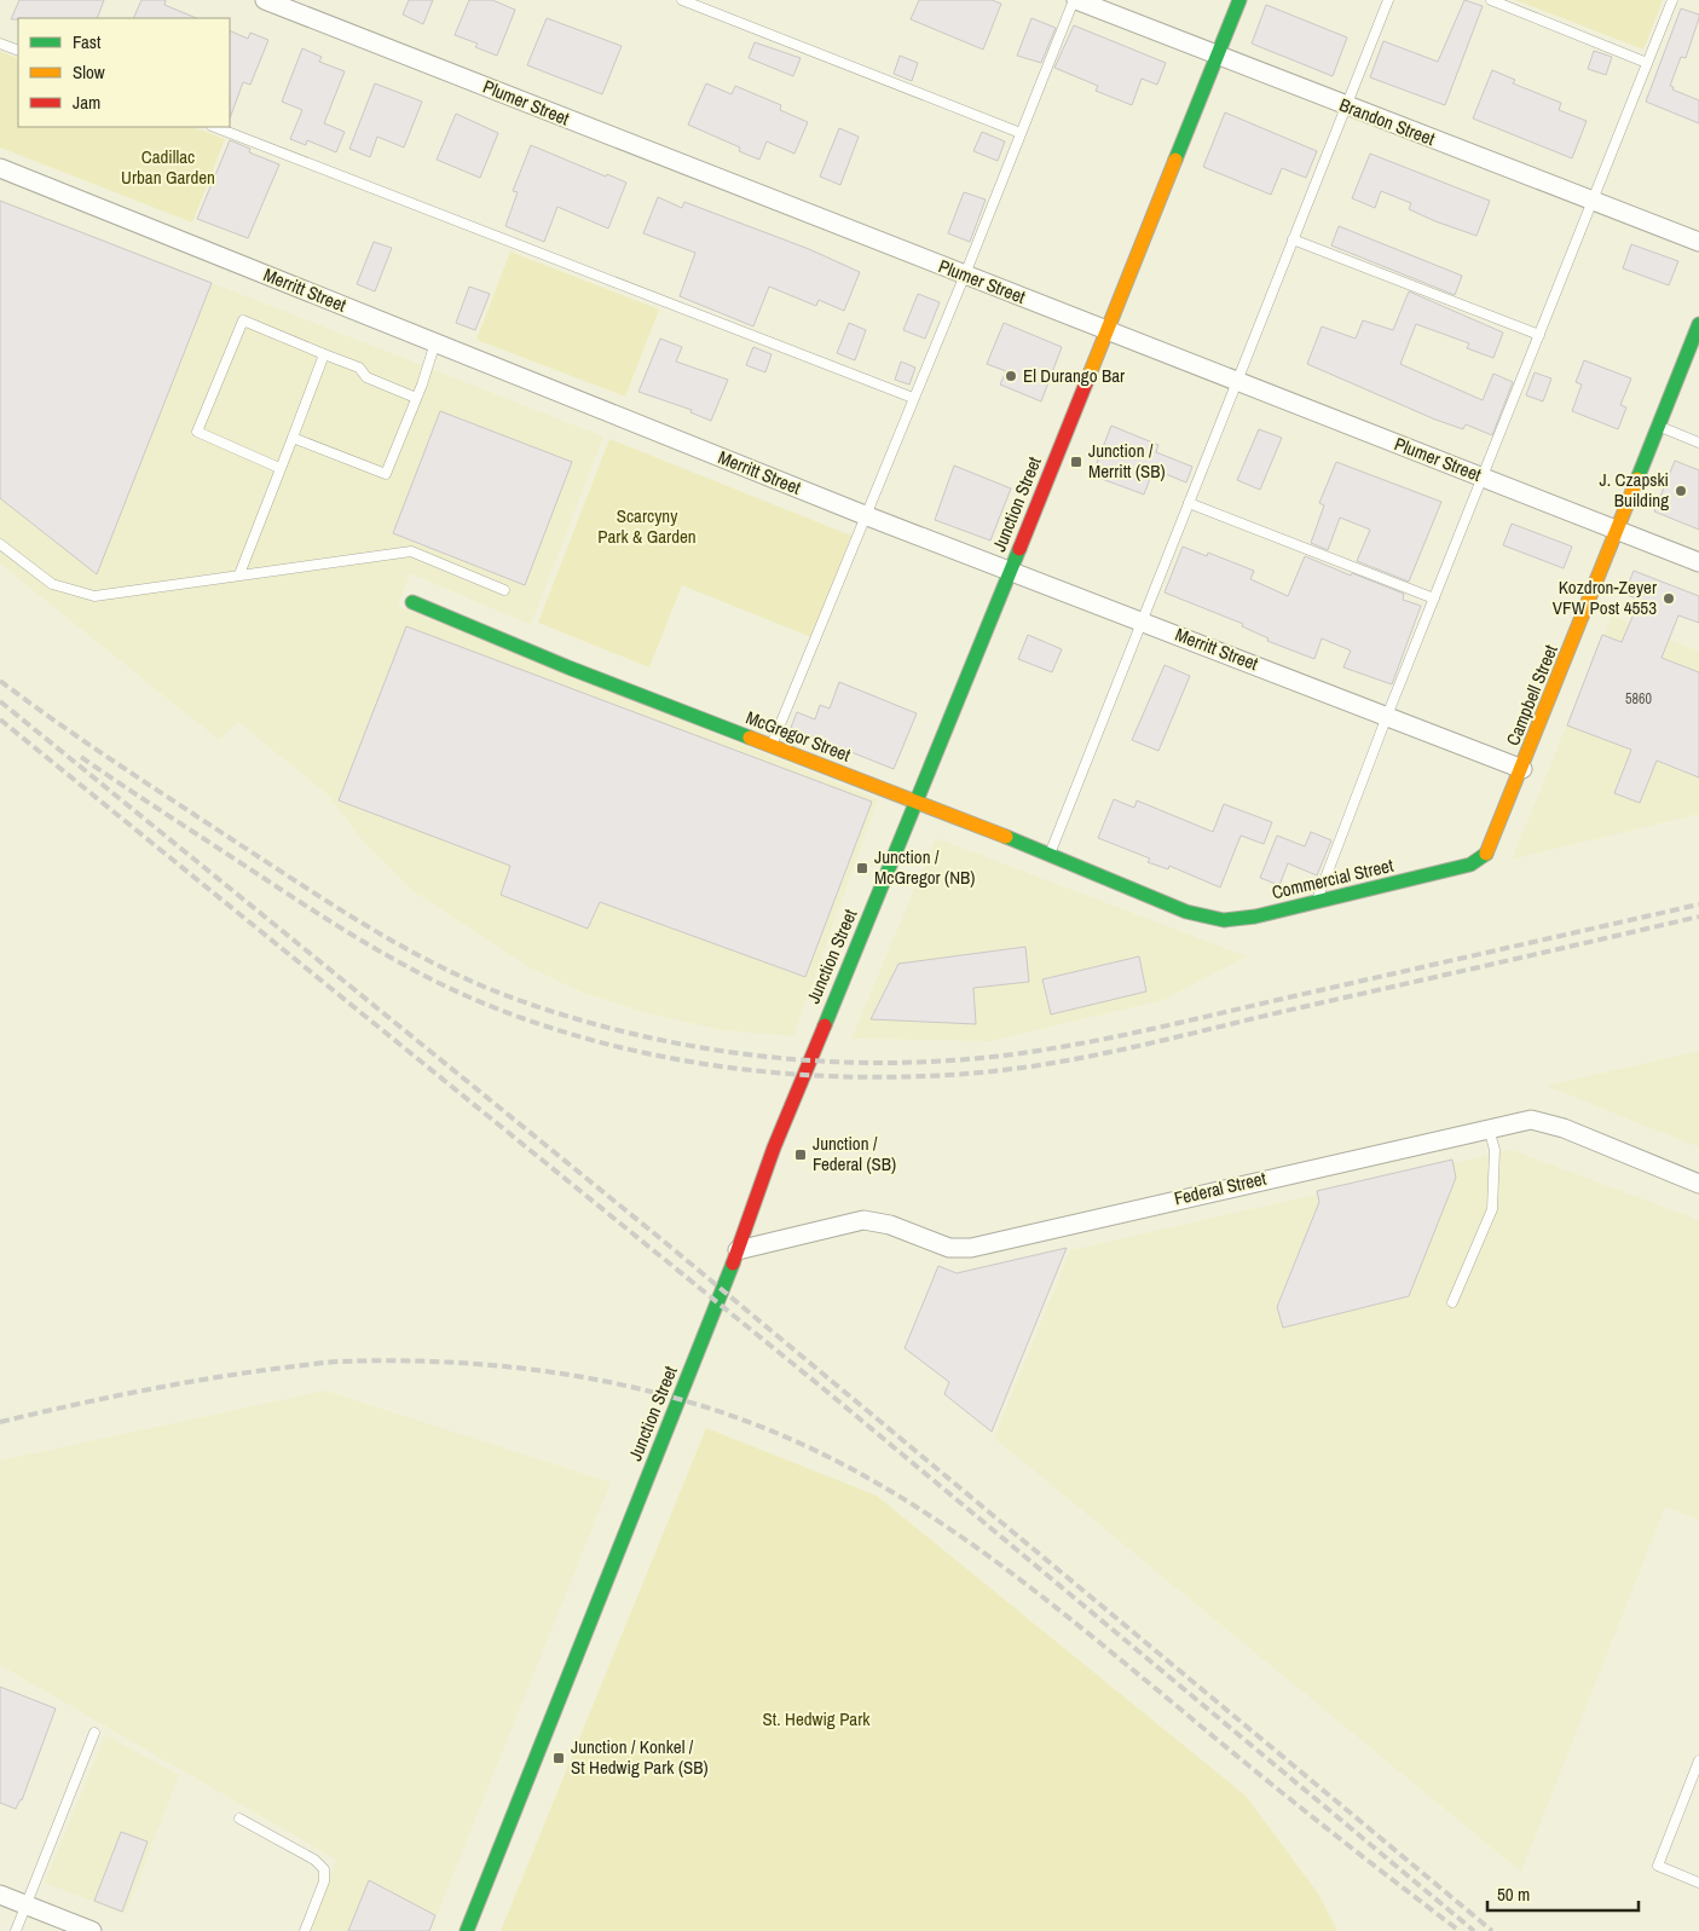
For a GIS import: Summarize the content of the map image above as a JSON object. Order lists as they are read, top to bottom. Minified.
{"streets":{"street":["Plumer Street","Brandon Street","Merritt Street","Junction Street","Campbell Street","McGregor Street","Commercial Street","Federal Street"]},"crossings":[["Plumer Street","Junction Street"],["Plumer Street","Campbell Street"],["Brandon Street","Junction Street"],["Merritt Street","Junction Street"],["Merritt Street","Campbell Street"],["Junction Street","McGregor Street"],["Junction Street","Federal Street"],["Campbell Street","Commercial Street"],["McGregor Street","Commercial Street"]],"parks":["Cadillac Urban Garden","Scarcyny Park & Garden","St. Hedwig Park"],"places":{"other":["El Durango Bar","J. Czapski Building","Kozdron-Zeyer VFW Post 4553"],"transit":["Junction / Merritt (SB)","Junction / McGregor (NB)","Junction / Federal (SB)","Junction / Konkel / St Hedwig Park (SB)"]},"house_numbers":["5860"],"legend":["Fast","Slow","Jam"],"scale_bar":"50 m"}
